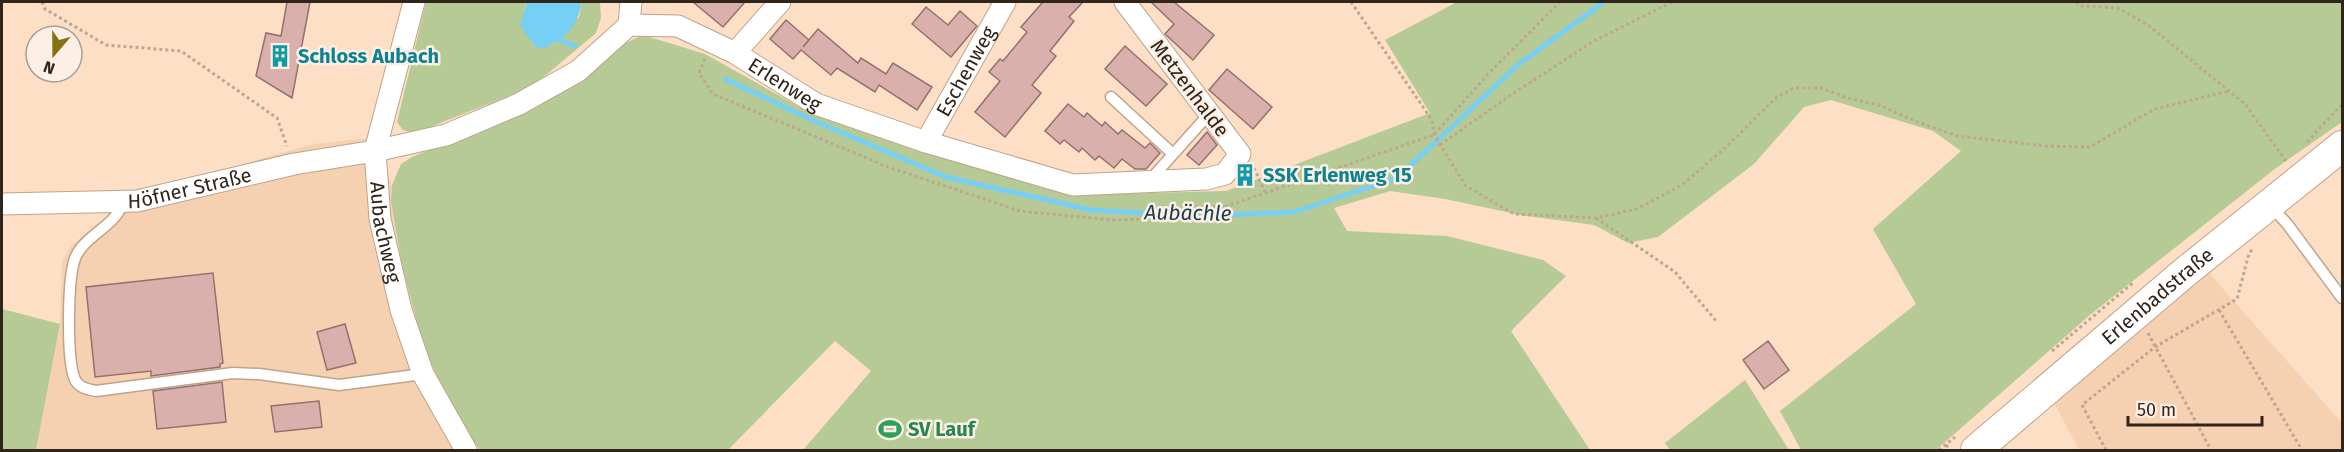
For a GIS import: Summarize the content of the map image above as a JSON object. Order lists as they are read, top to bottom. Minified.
{"streets":{"main road":["Erlenbadstraße"],"street":["Eschenweg","Erlenweg","Metzenhalde","Höfner Straße","Aubachweg"]},"crossings":[["Eschenweg","Erlenweg"],["Erlenweg","Metzenhalde"],["Höfner Straße","Aubachweg"]],"water":["Aubächle"],"places":{"building":["Schloss Aubach","SSK Erlenweg 15"],"sports":["SV Lauf"]},"scale_bar":"50 m","north":"bottom"}
